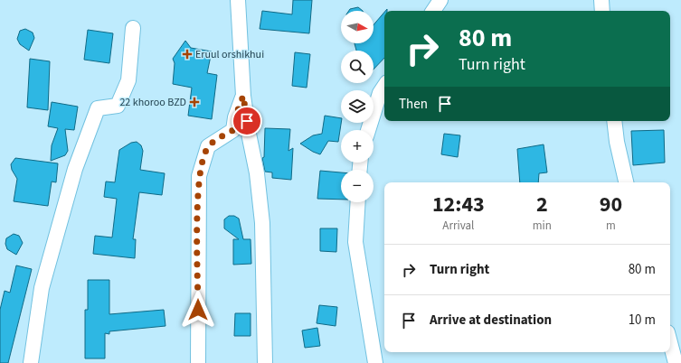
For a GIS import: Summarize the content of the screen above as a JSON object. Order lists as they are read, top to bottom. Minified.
{"places":{"health":["Eruul orshikhui","22 khoroo BZD"]},"north":"right","page":{"map_buttons":["+","−"],"turn":["80 m","Turn right"],"then":"Then","eta":["12:43","Arrival","2","min","90","m"],"list":[{"name":"Turn right","value":"80 m"},{"name":"Arrive at destination","value":"10 m"}]}}
